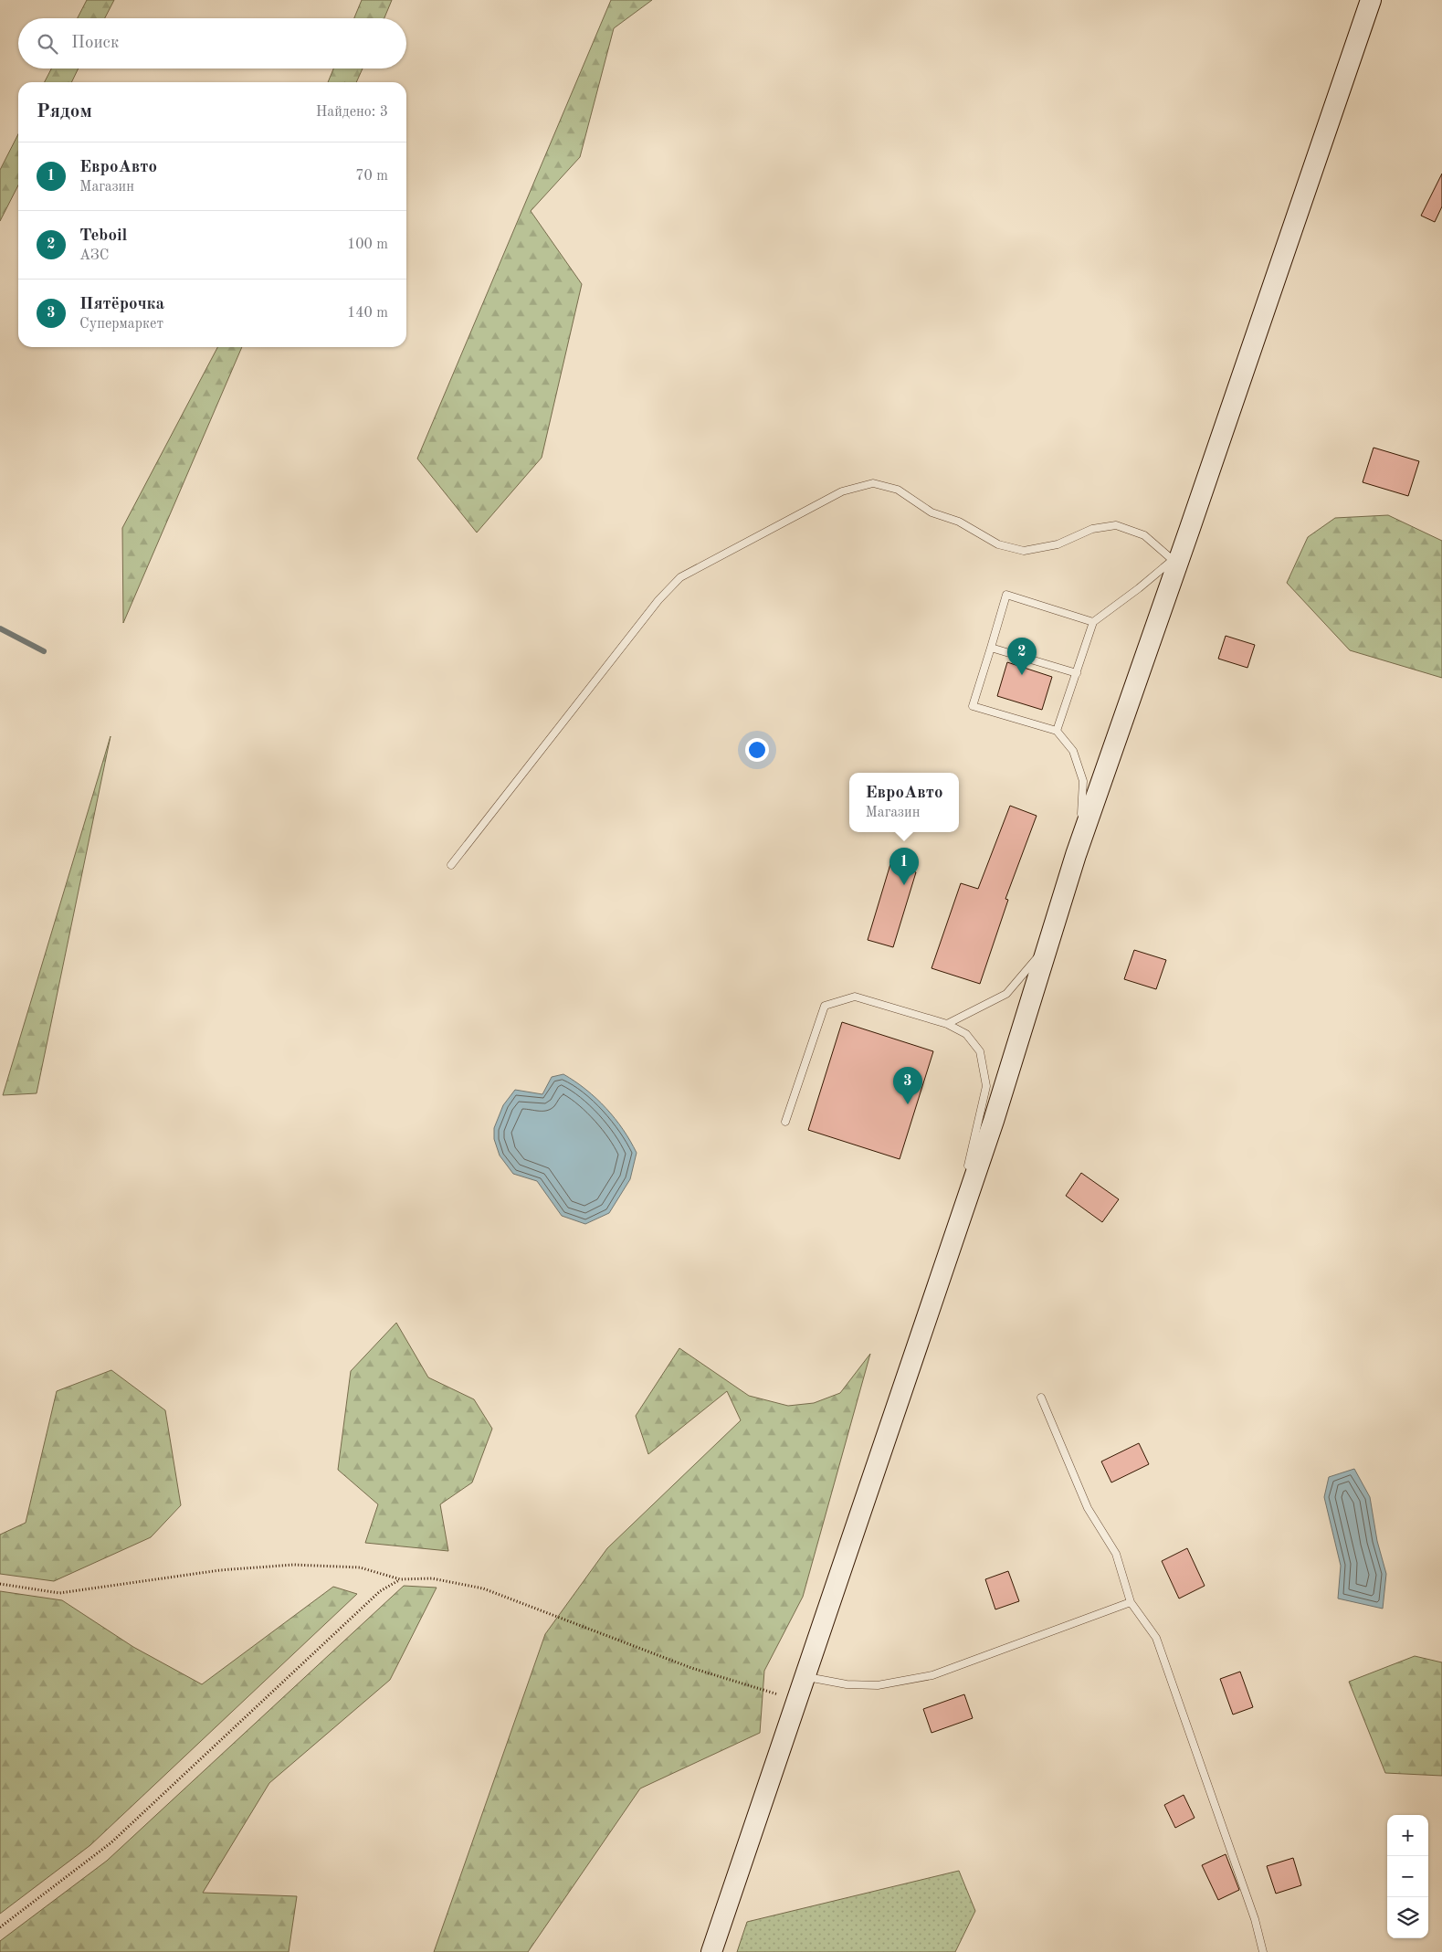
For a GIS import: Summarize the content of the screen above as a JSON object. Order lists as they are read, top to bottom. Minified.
{"page":{"search":"Поиск","heading":["Рядом","Найдено: 3"],"list":[{"mark":"1","name":"ЕвроАвто","note":"Магазин","value":"70 m"},{"mark":"2","name":"Teboil","note":"АЗС","value":"100 m"},{"mark":"3","name":"Пятёрочка","note":"Супермаркет","value":"140 m"}],"pins":["2","1","3"],"popup":["ЕвроАвто","Магазин"],"map_buttons":["+","−"]}}
